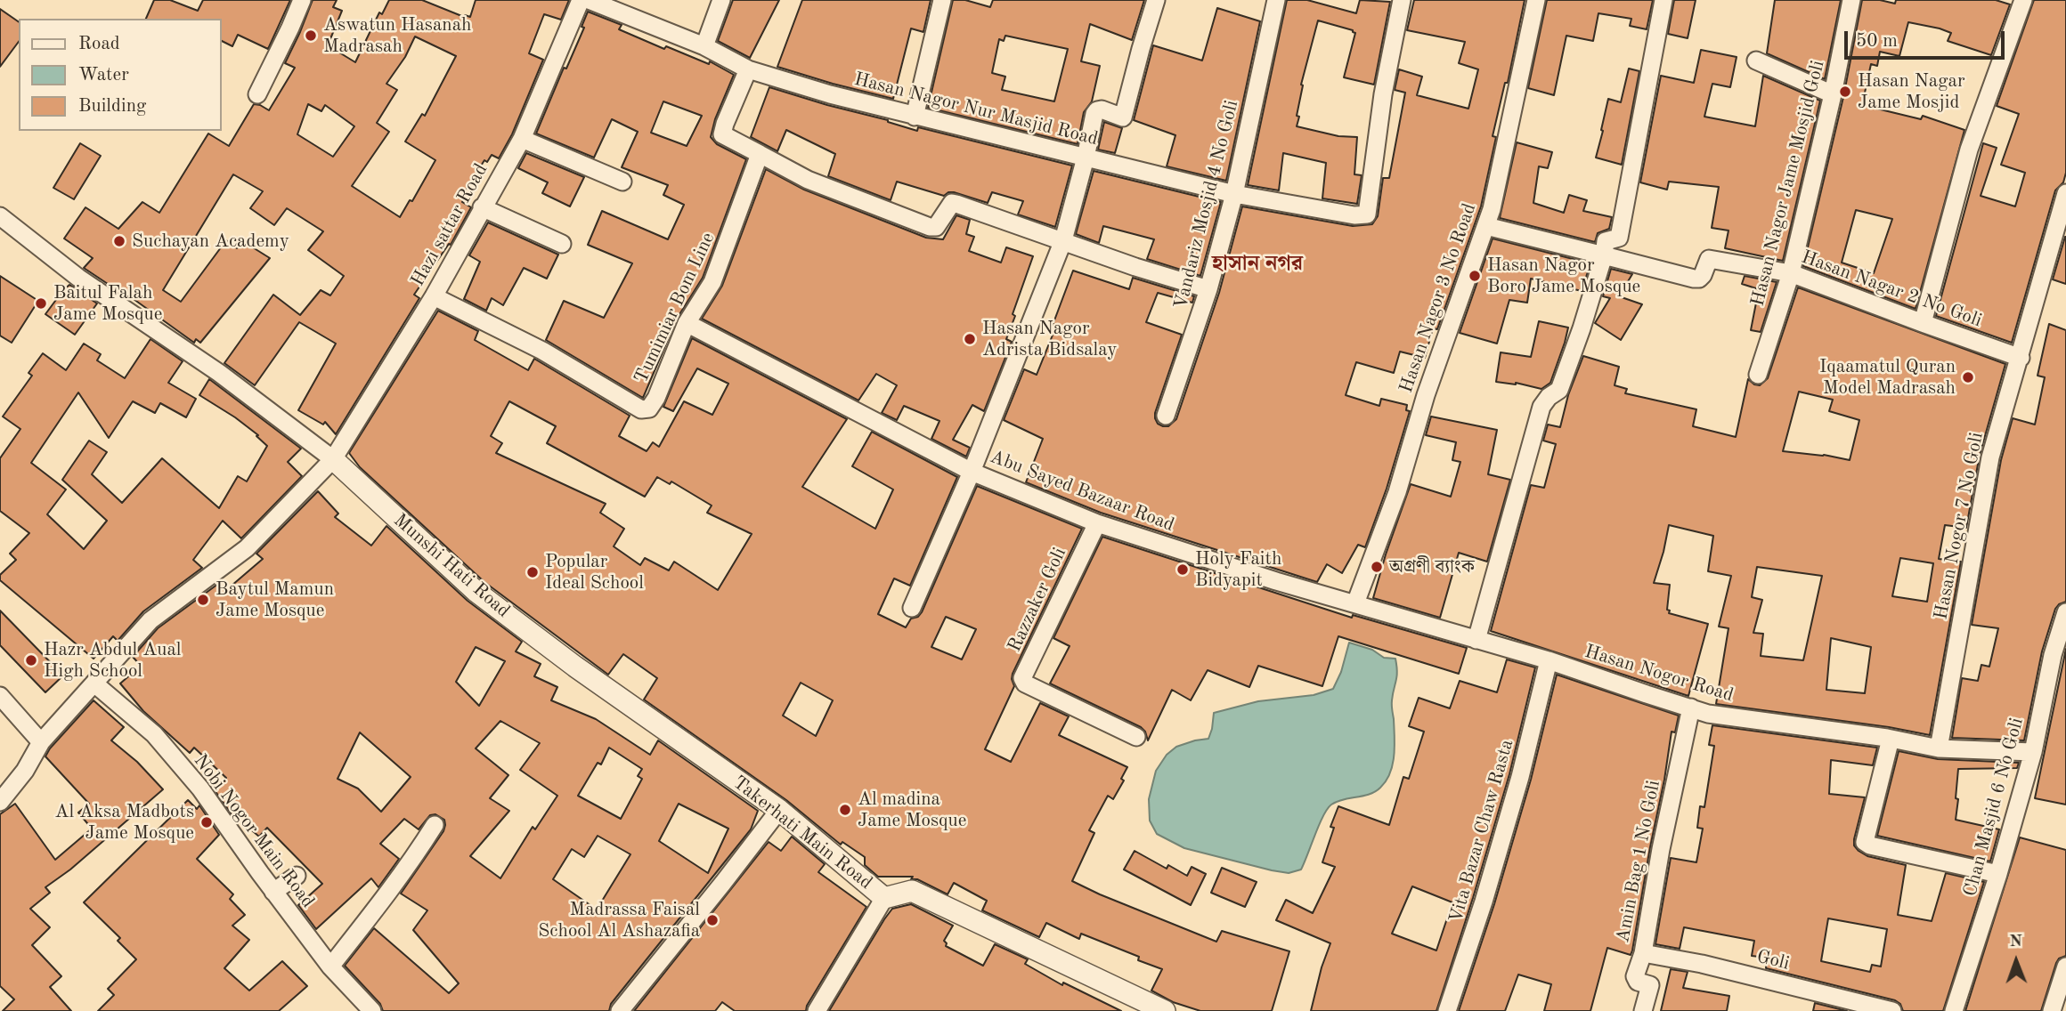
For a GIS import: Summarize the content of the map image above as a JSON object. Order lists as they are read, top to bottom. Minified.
{"streets":{"street":["Hasan Nagor Nur Masjid Road","Hasan Nagor Jame Mosjid Goli","Vandariz Mosjid 4 No Goli","Hazi sattar Road","Hasan Nagar 2 No Goli","Hasan Nagor 3 No Road","Tumimiar Bom Line","Abu Sayed Bazaar Road","Hasan Nogor 7 No Goli","Munshi Hati Road","Razzaker Goli","Hasan Nogor Road","Chan Masjid 6 No Goli","Nobi Nogor Main Road","Vita Bazar Chaw Rasta","Takerhati Main Road","Amin Bag 1 No Goli","Goli"]},"crossings":[["Hasan Nagor Nur Masjid Road","Vandariz Mosjid 4 No Goli"],["Hasan Nagor Nur Masjid Road","Abu Sayed Bazaar Road"],["Hasan Nagor Jame Mosjid Goli","Hasan Nagar 2 No Goli"],["Hazi sattar Road","Tumimiar Bom Line"],["Hazi sattar Road","Munshi Hati Road"],["Hazi sattar Road","Nobi Nogor Main Road"],["Hasan Nagar 2 No Goli","Hasan Nogor 7 No Goli"],["Hasan Nagor 3 No Road","Abu Sayed Bazaar Road"],["Hasan Nagor 3 No Road","Hasan Nogor Road"],["Abu Sayed Bazaar Road","Razzaker Goli"],["Abu Sayed Bazaar Road","Hasan Nogor Road"],["Hasan Nogor 7 No Goli","Hasan Nogor Road"],["Munshi Hati Road","Takerhati Main Road"],["Hasan Nogor Road","Chan Masjid 6 No Goli"],["Hasan Nogor Road","Vita Bazar Chaw Rasta"],["Hasan Nogor Road","Amin Bag 1 No Goli"],["Amin Bag 1 No Goli","Goli"]],"districts":["হাসান নগর"],"places":["Aswatun Hasanah Madrasah","Hasan Nagar Jame Mosjid","Suchayan Academy","Hasan Nagor Boro Jame Mosque","Baitul Falah Jame Mosque","Hasan Nagor Adrista Bidsalay","Iqaamatul Quran Model Madrasah","অগ্রণী ব্যাংক","Holy Faith Bidyapit","Popular Ideal School","Baytul Mamun Jame Mosque","Hazr Abdul Aual High School","Al madina Jame Mosque","Al Aksa Madbots Jame Mosque","Madrassa Faisal School Al Ashazafia"],"legend":["Road","Water","Building"],"scale_bar":"50 m","north":"top"}
